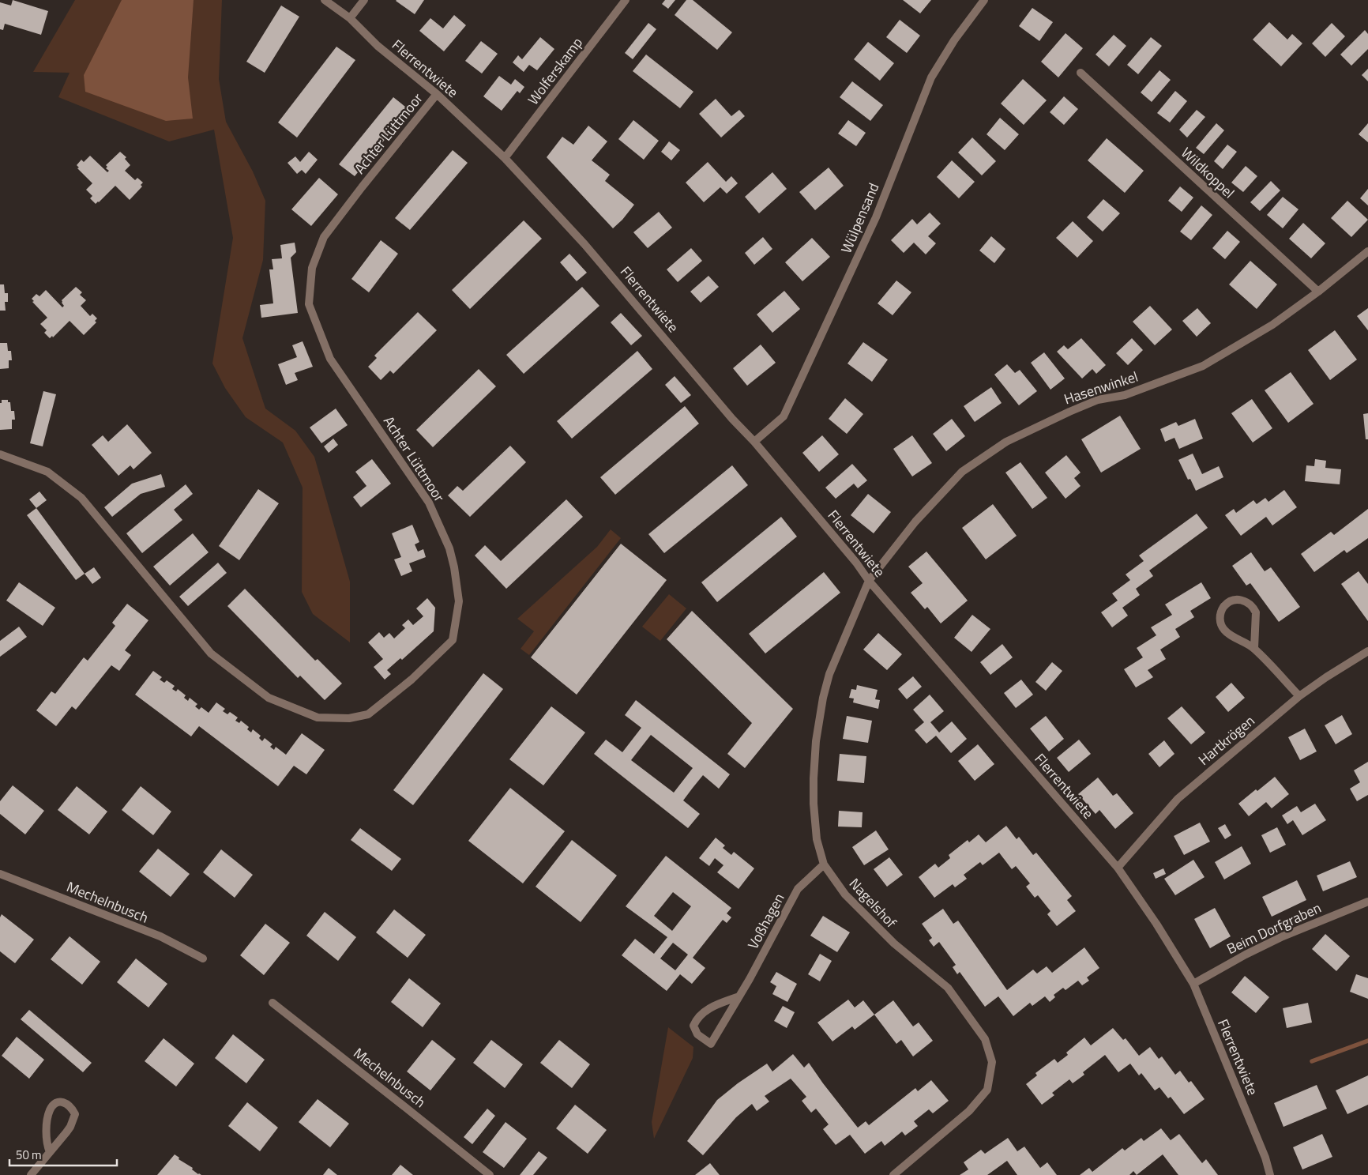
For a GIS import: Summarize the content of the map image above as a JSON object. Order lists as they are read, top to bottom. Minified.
{"streets":{"street":["Flerrentwiete","Wolferskamp","Achter Lüttmoor","Wildkoppel","Wülpensand","Hasenwinkel","Hartkrögen","Mechelnbusch","Nagelshof","Voßhagen","Beim Dorfgraben"]},"crossings":[["Flerrentwiete","Wolferskamp"],["Flerrentwiete","Achter Lüttmoor"],["Flerrentwiete","Wülpensand"],["Flerrentwiete","Hasenwinkel"],["Flerrentwiete","Hartkrögen"],["Flerrentwiete","Nagelshof"],["Flerrentwiete","Beim Dorfgraben"],["Wildkoppel","Hasenwinkel"],["Hasenwinkel","Nagelshof"],["Nagelshof","Voßhagen"]],"scale_bar":"50 m"}
